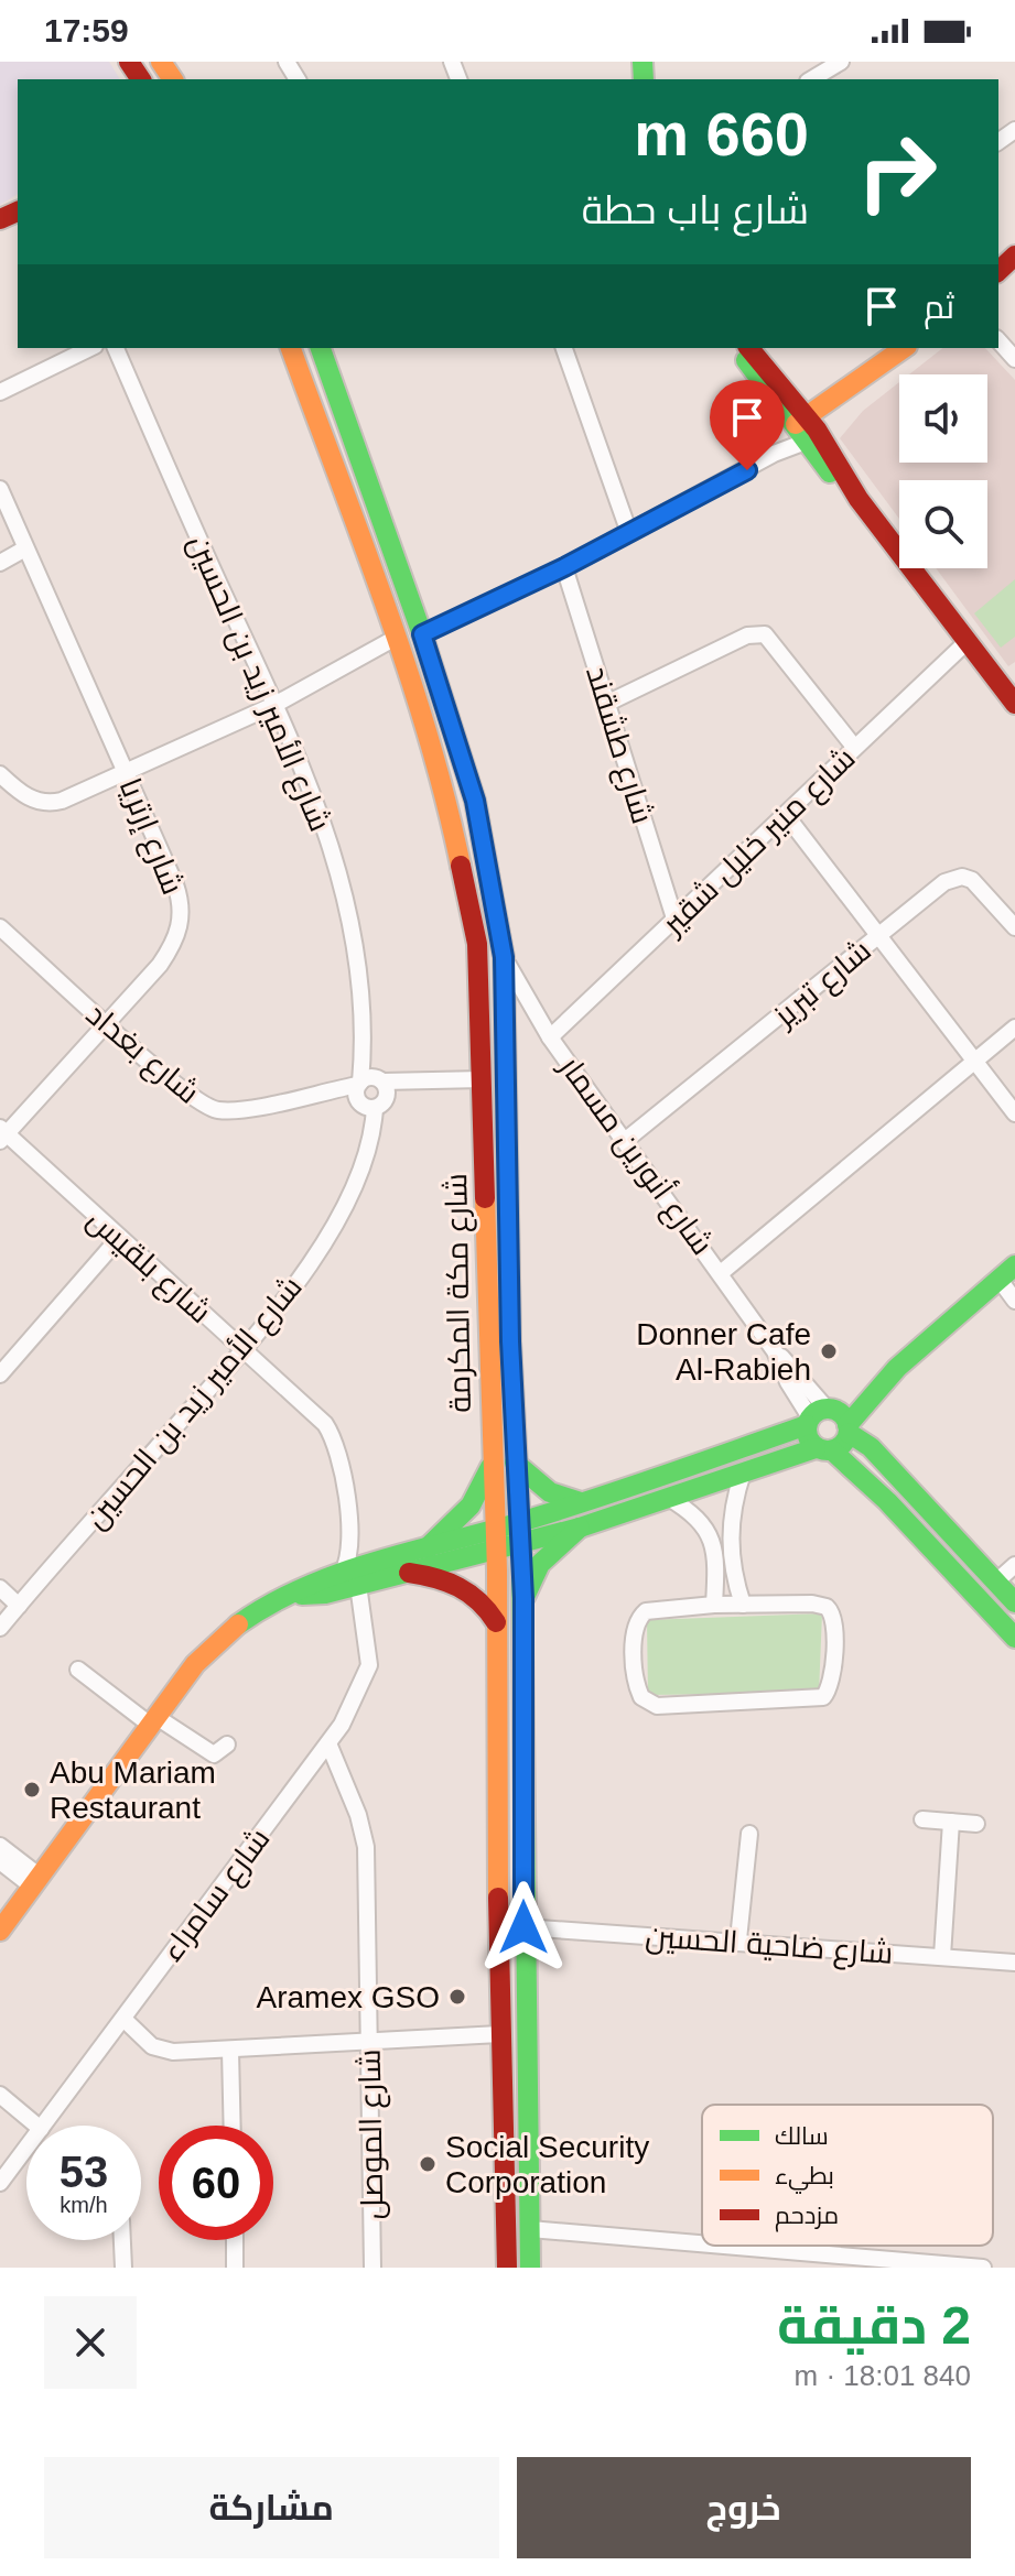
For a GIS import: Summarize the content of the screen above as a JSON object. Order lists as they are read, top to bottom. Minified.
{"streets":{"main road":["شارع مكة المكرمة"],"street":["شارع الأمير زيد بن الحسين","شارع طشقند","شارع إرتريا","شارع منير خليل شقير","شارع تبريز","شارع بغداد","شارع أنورين مسمار","شارع بلقيس","شارع سامراء","شارع ضاحية الحسين","شارع الموصل"]},"crossings":[["شارع الأمير زيد بن الحسين","شارع بغداد"],["شارع الأمير زيد بن الحسين","شارع بلقيس"],["شارع طشقند","شارع منير خليل شقير"],["شارع إرتريا","شارع بغداد"],["شارع إرتريا","شارع بلقيس"],["شارع منير خليل شقير","شارع أنورين مسمار"],["شارع تبريز","شارع أنورين مسمار"],["شارع أنورين مسمار","شارع مكة المكرمة"],["شارع بلقيس","شارع سامراء"],["شارع مكة المكرمة","شارع ضاحية الحسين"],["شارع سامراء","شارع الموصل"]],"places":["Donner Cafe Al-Rabieh","Abu Mariam Restaurant","Aramex GSO","Social Security Corporation"],"legend":["سالك","بطيء","مزدحم"],"page":{"status":"17:59","turn":["660 m","شارع باب حطة"],"then":"ثم","speed":"53 km/h","limit":"60","heading":["2 دقيقة","840 m · 18:01"],"buttons":["خروج","مشاركة"]}}
